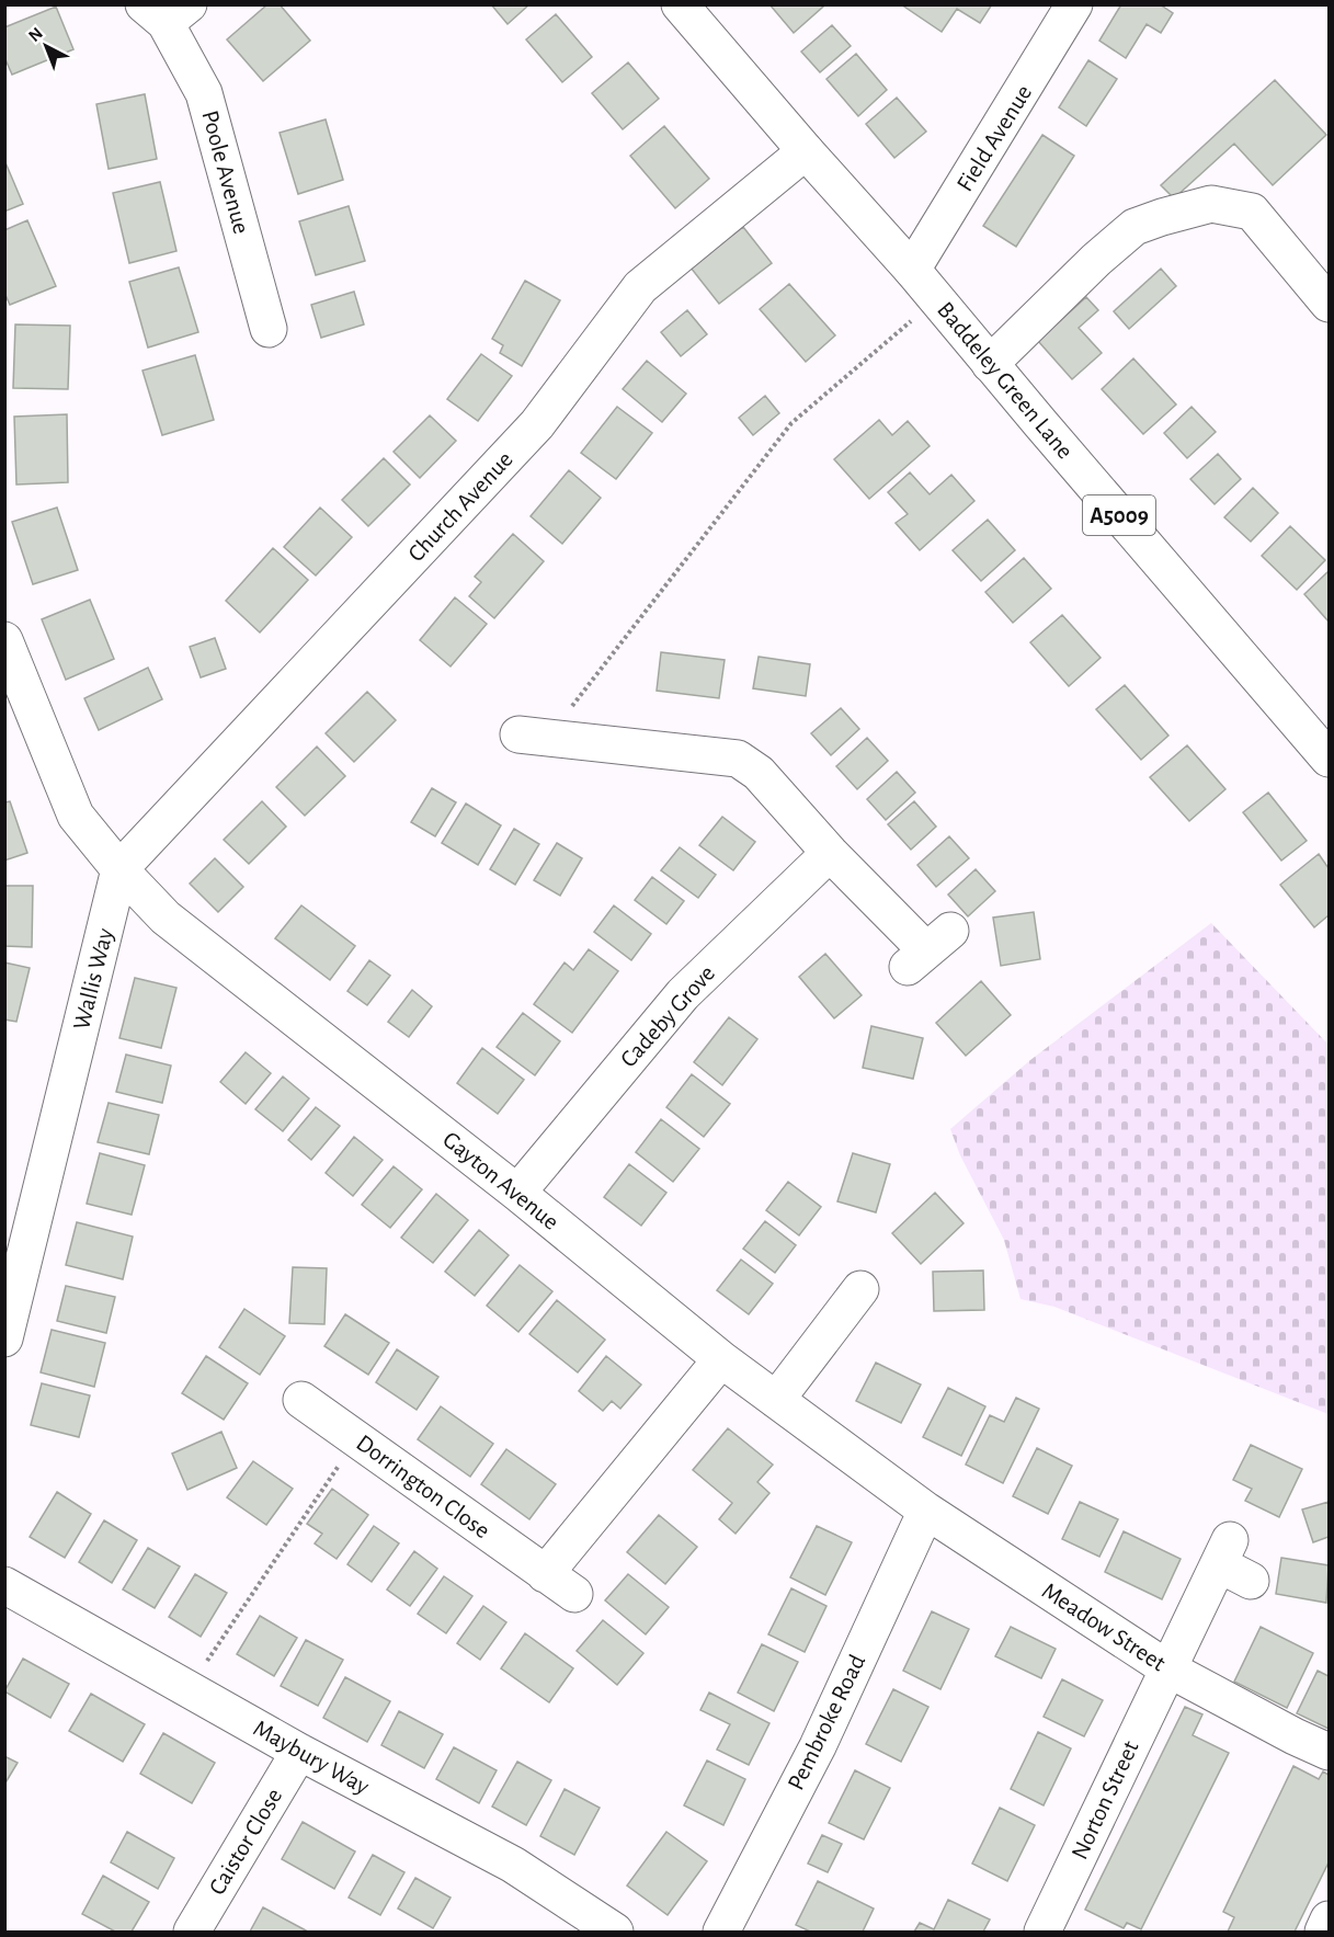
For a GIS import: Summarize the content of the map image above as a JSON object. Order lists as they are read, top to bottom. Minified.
{"streets":{"street":["Field Avenue","Poole Avenue","Baddeley Green Lane","Church Avenue","A5009","Wallis Way","Cadeby Grove","Gayton Avenue","Dorrington Close","Meadow Street","Pembroke Road","Maybury Way","Norton Street","Caistor Close"]},"crossings":[["Field Avenue","Baddeley Green Lane"],["Baddeley Green Lane","Church Avenue"],["Church Avenue","Wallis Way"],["Church Avenue","Gayton Avenue"],["Wallis Way","Gayton Avenue"],["Cadeby Grove","Gayton Avenue"],["Gayton Avenue","Meadow Street"],["Meadow Street","Pembroke Road"],["Meadow Street","Norton Street"],["Maybury Way","Caistor Close"]],"north":"top left"}
